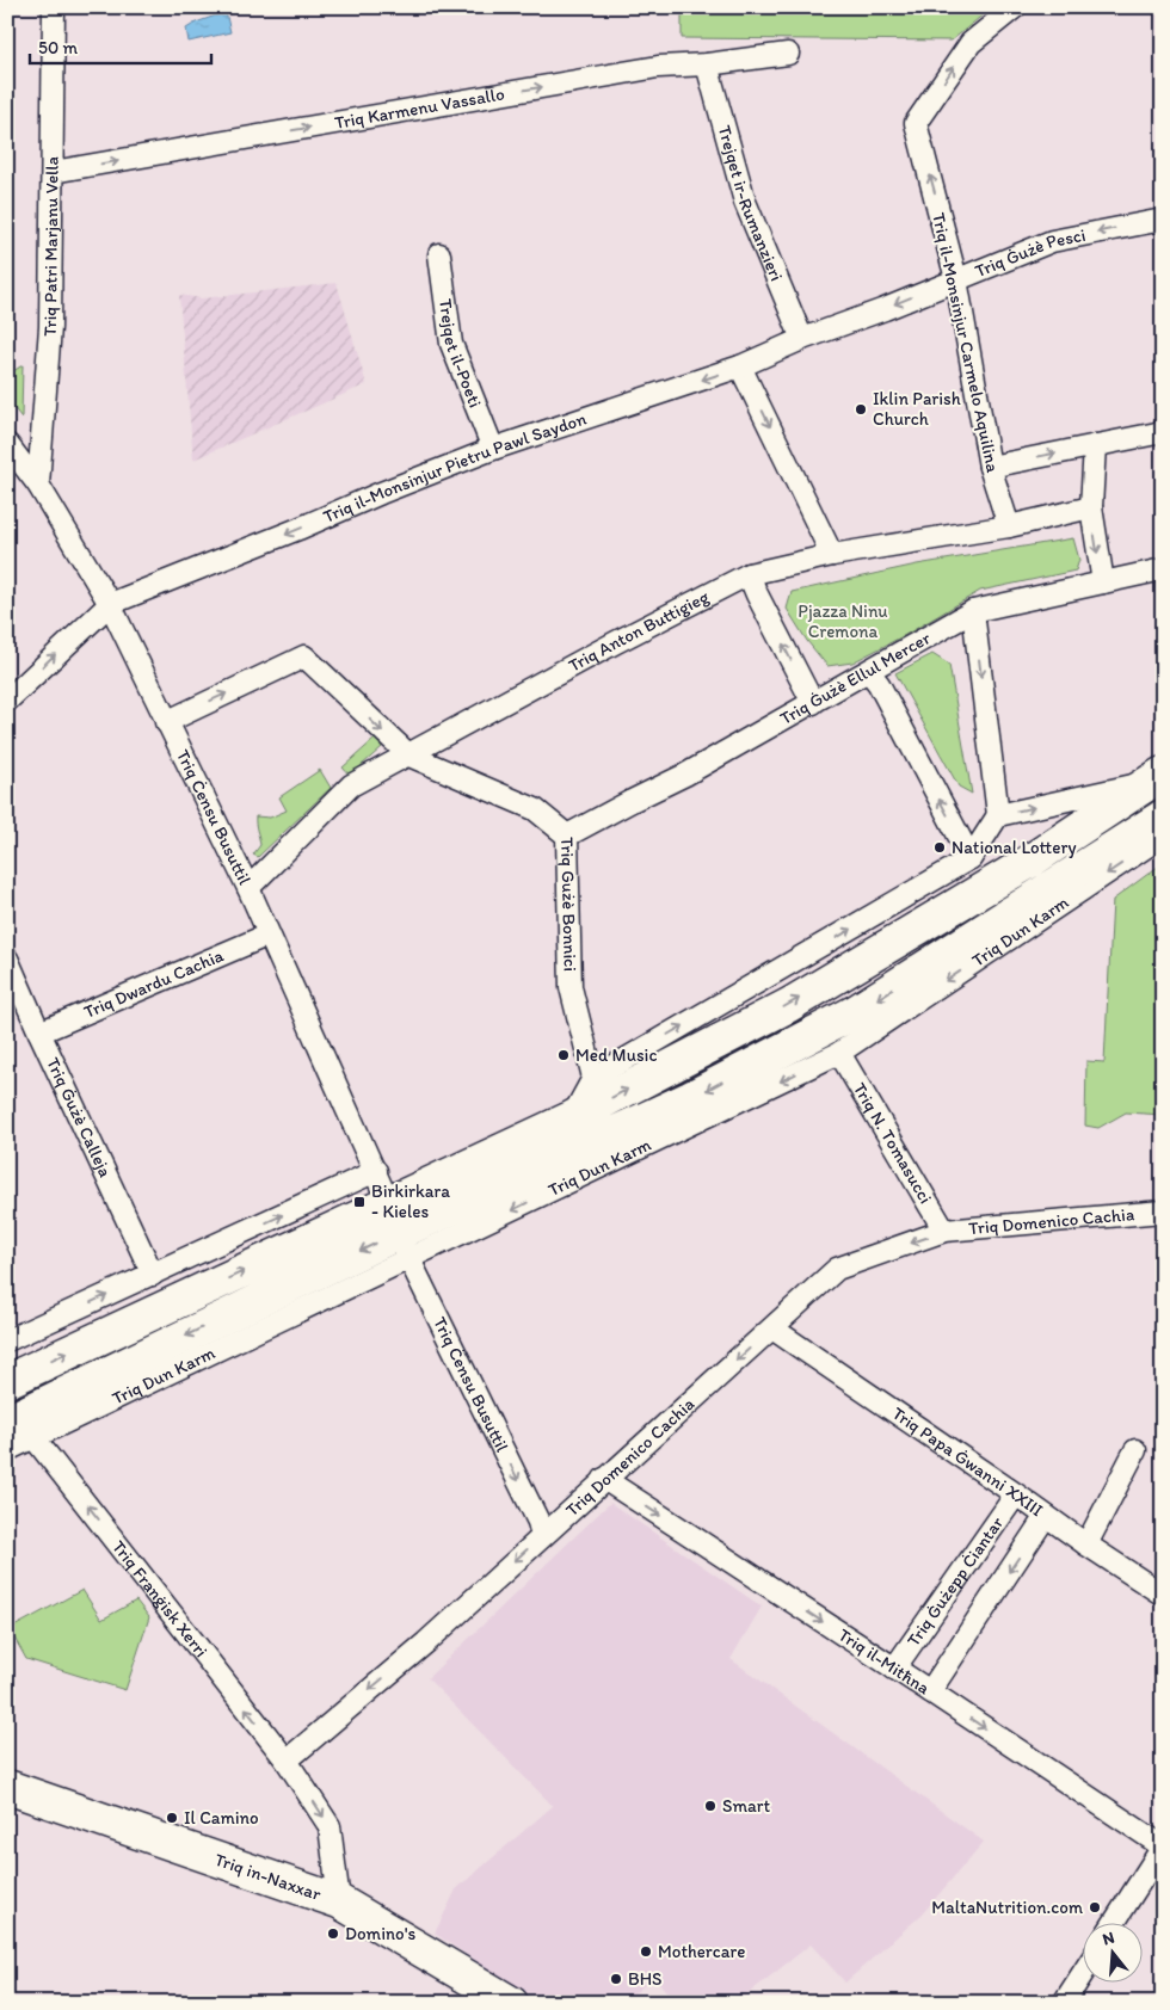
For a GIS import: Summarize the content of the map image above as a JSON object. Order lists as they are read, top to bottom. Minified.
{"streets":{"main road":["Triq Dun Karm","Triq in-Naxxar"],"street":["Triq Karmenu Vassallo","Trejqet ir-Rumanzieri","Triq Patri Marjanu Vella","Triq Ġużè Pesci","Triq il-Monsinjur Carmelo Aquilina","Trejqet il-Poeti","Triq il-Monsinjur Pietru Pawl Saydon","Triq Anton Buttigieg","Triq Ġużè Ellul Mercer","Triq Ċensu Busuttil","Triq Gużè Bonnici","Triq Dwardu Cachia","Triq Ġużè Calleja","Triq N. Tomasucci","Triq Domenico Cachia","Triq Papa Ġwanni XXIII","Triq Ġużepp Ċiantar","Triq Franġisk Xerri","Triq il-Mitħna"]},"crossings":[["Triq Karmenu Vassallo","Trejqet ir-Rumanzieri"],["Triq Karmenu Vassallo","Triq Patri Marjanu Vella"],["Trejqet ir-Rumanzieri","Triq Ġużè Pesci"],["Trejqet ir-Rumanzieri","Triq il-Monsinjur Pietru Pawl Saydon"],["Triq Patri Marjanu Vella","Triq Ċensu Busuttil"],["Triq Ġużè Pesci","Triq il-Monsinjur Carmelo Aquilina"],["Triq Ġużè Pesci","Triq il-Monsinjur Pietru Pawl Saydon"],["Triq il-Monsinjur Carmelo Aquilina","Triq Anton Buttigieg"],["Trejqet il-Poeti","Triq il-Monsinjur Pietru Pawl Saydon"],["Triq il-Monsinjur Pietru Pawl Saydon","Triq Ċensu Busuttil"],["Triq Anton Buttigieg","Triq Ċensu Busuttil"],["Triq Anton Buttigieg","Triq Gużè Bonnici"],["Triq Ġużè Ellul Mercer","Triq Gużè Bonnici"],["Triq Ċensu Busuttil","Triq Dun Karm"],["Triq Ċensu Busuttil","Triq Dwardu Cachia"],["Triq Ċensu Busuttil","Triq Domenico Cachia"],["Triq Dun Karm","Triq N. Tomasucci"],["Triq Dun Karm","Triq Franġisk Xerri"],["Triq Dwardu Cachia","Triq Ġużè Calleja"],["Triq N. Tomasucci","Triq Domenico Cachia"],["Triq Domenico Cachia","Triq Papa Ġwanni XXIII"],["Triq Domenico Cachia","Triq Franġisk Xerri"],["Triq Domenico Cachia","Triq il-Mitħna"],["Triq Papa Ġwanni XXIII","Triq Ġużepp Ċiantar"],["Triq Ġużepp Ċiantar","Triq il-Mitħna"]],"one_way":["Triq Karmenu Vassallo","Triq Ġużè Pesci","Triq il-Monsinjur Carmelo Aquilina","Triq il-Monsinjur Pietru Pawl Saydon","Triq Domenico Cachia","Triq Franġisk Xerri","Triq il-Mitħna"],"parks":["Pjazza Ninu Cremona"],"places":{"other":["Iklin Parish Church","National Lottery","Med Music","Smart","Il Camino","MaltaNutrition.com","Domino's","Mothercare","BHS"],"transit":["Birkirkara - Kieles"]},"scale_bar":"50 m","north":"top"}
